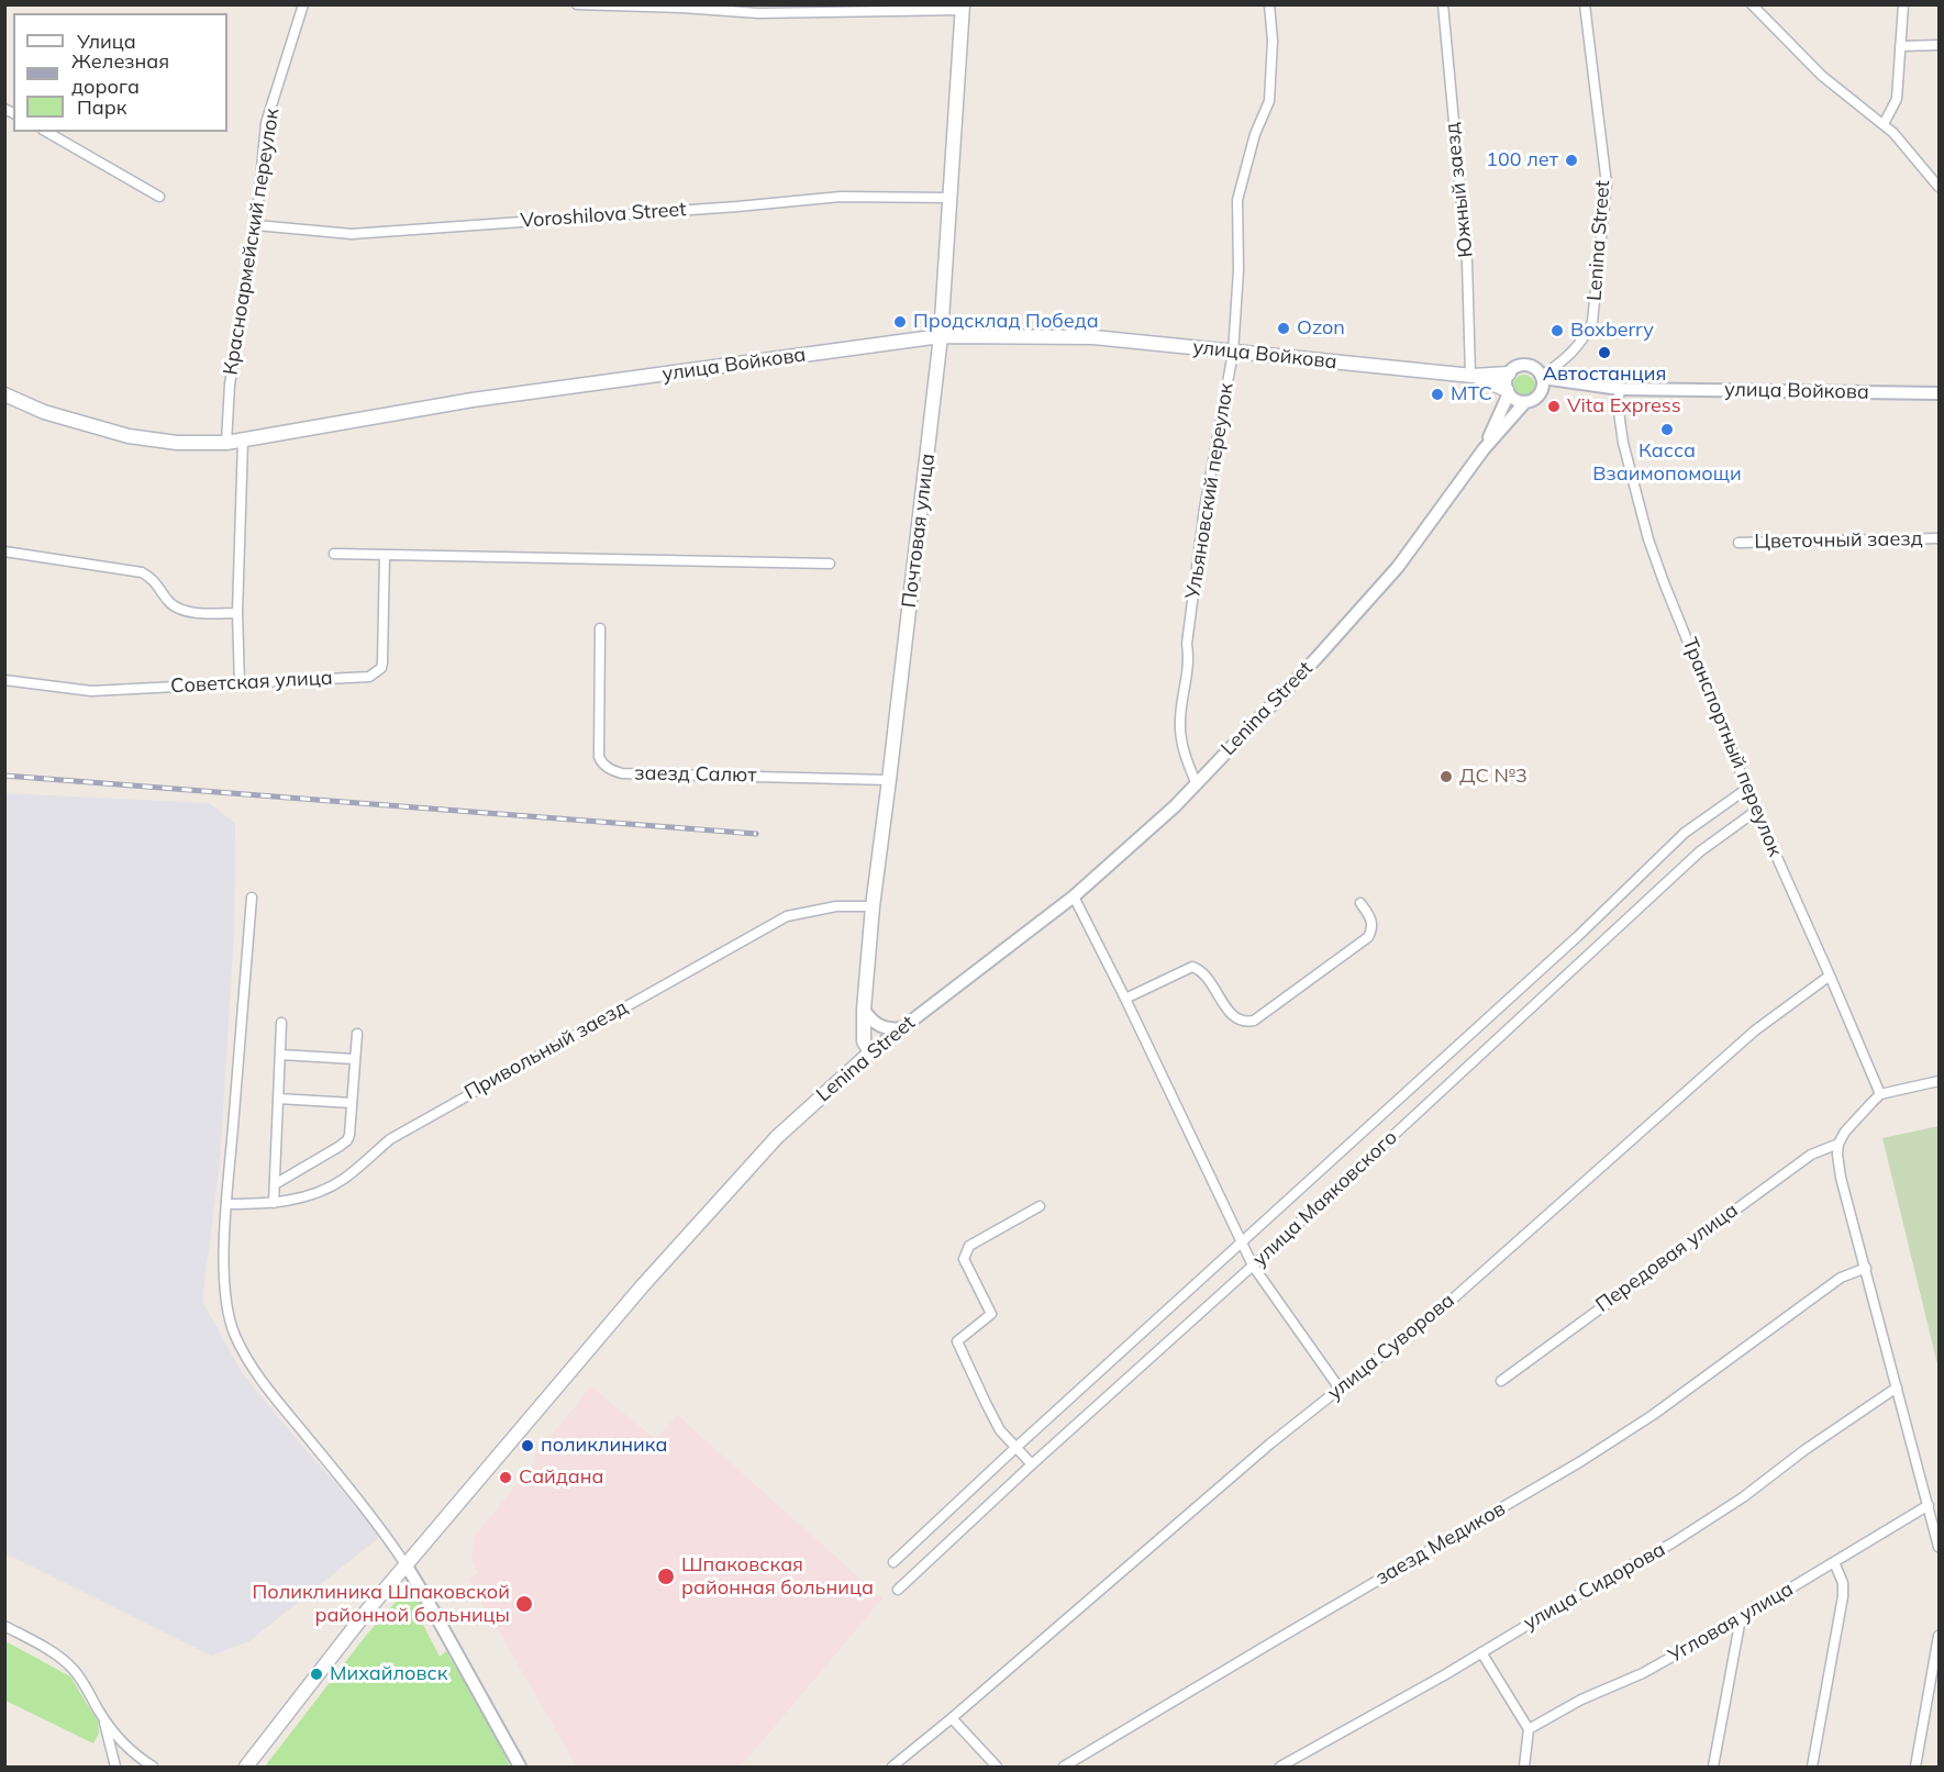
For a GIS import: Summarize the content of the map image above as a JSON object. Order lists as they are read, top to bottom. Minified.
{"streets":{"main road":["Lenina Street","улица Войкова","Почтовая улица"],"street":["Южный заезд","Voroshilova Street","Красноармейский переулок","Ульяновский переулок","Цветочный заезд","Советская улица","Транспортный переулок","заезд Салют","Привольный заезд","улица Маяковского","Передовая улица","улица Суворова","заезд Медиков","улица Сидорова","Угловая улица"]},"crossings":[["Южный заезд","улица Войкова"],["Voroshilova Street","Красноармейский переулок"],["Voroshilova Street","Почтовая улица"],["Lenina Street","улица Войкова"],["Lenina Street","Ульяновский переулок"],["Lenina Street","Почтовая улица"],["Красноармейский переулок","улица Войкова"],["улица Войкова","Ульяновский переулок"],["улица Войкова","Почтовая улица"],["улица Войкова","Транспортный переулок"],["Почтовая улица","заезд Салют"],["Почтовая улица","Привольный заезд"],["Транспортный переулок","улица Маяковского"],["Транспортный переулок","улица Суворова"]],"places":["100 лет","Продсклад Победа","Ozon","Boxberry","Автостанция","МТС","Vita Express","Касса Взаимопомощи","ДС №3","поликлиника","Сайдана","Шпаковская районная больница","Поликлиника Шпаковской районной больницы","Михайловск"],"legend":["Улица","Железная дорога","Парк"]}
